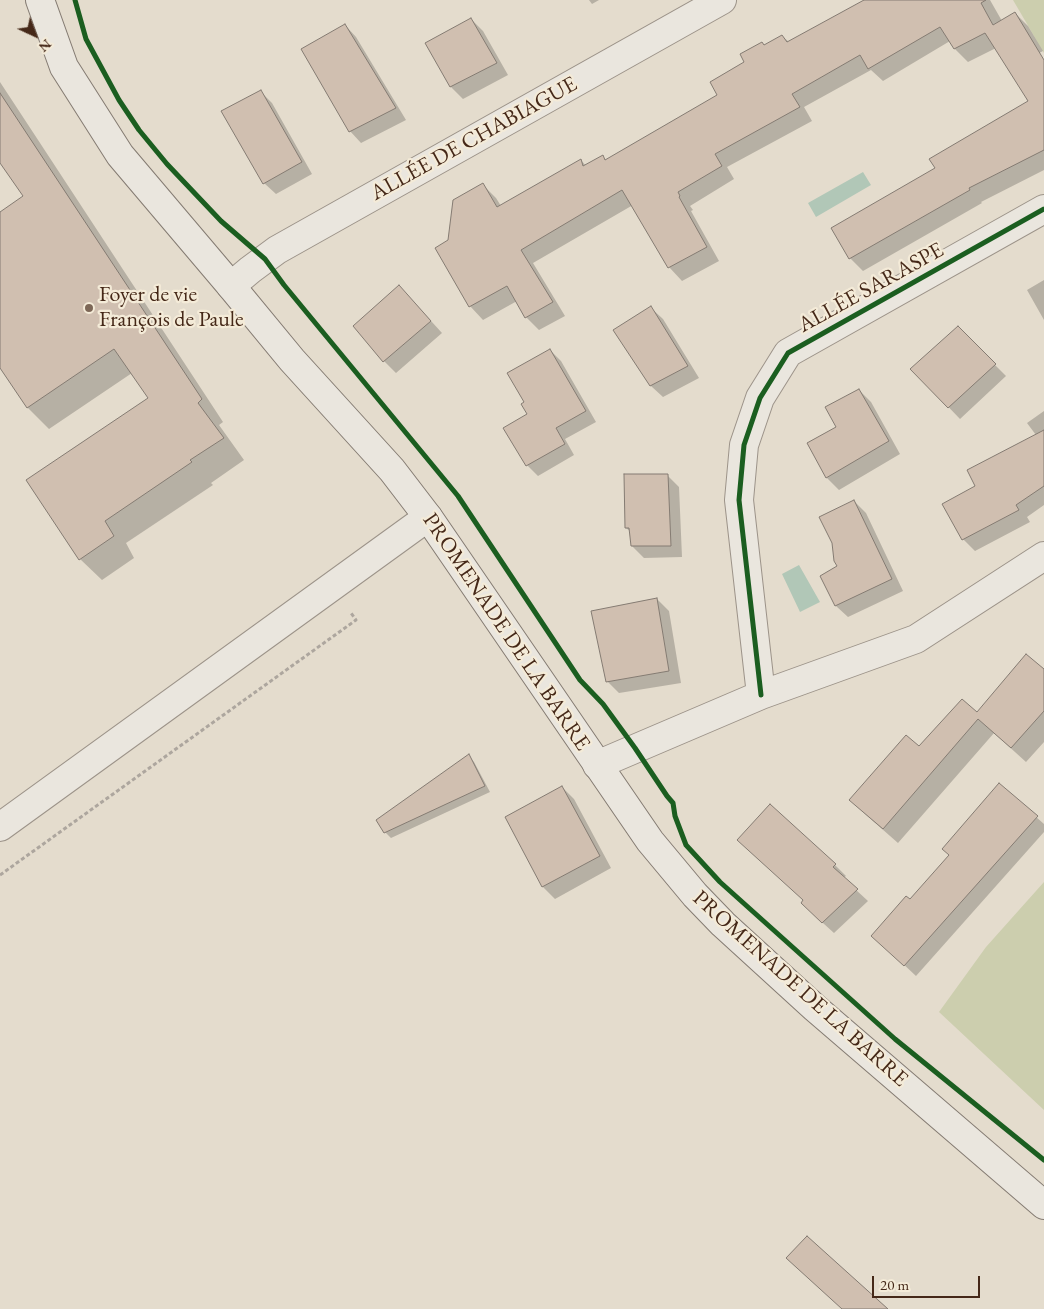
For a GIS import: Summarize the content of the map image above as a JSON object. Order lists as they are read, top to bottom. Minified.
{"streets":{"street":["ALLÉE DE CHABIAGUE","ALLÉE SARASPE","PROMENADE DE LA BARRE"]},"crossings":[["ALLÉE DE CHABIAGUE","PROMENADE DE LA BARRE"]],"places":["Foyer de vie François de Paule"],"scale_bar":"20 m","north":"bottom right"}
